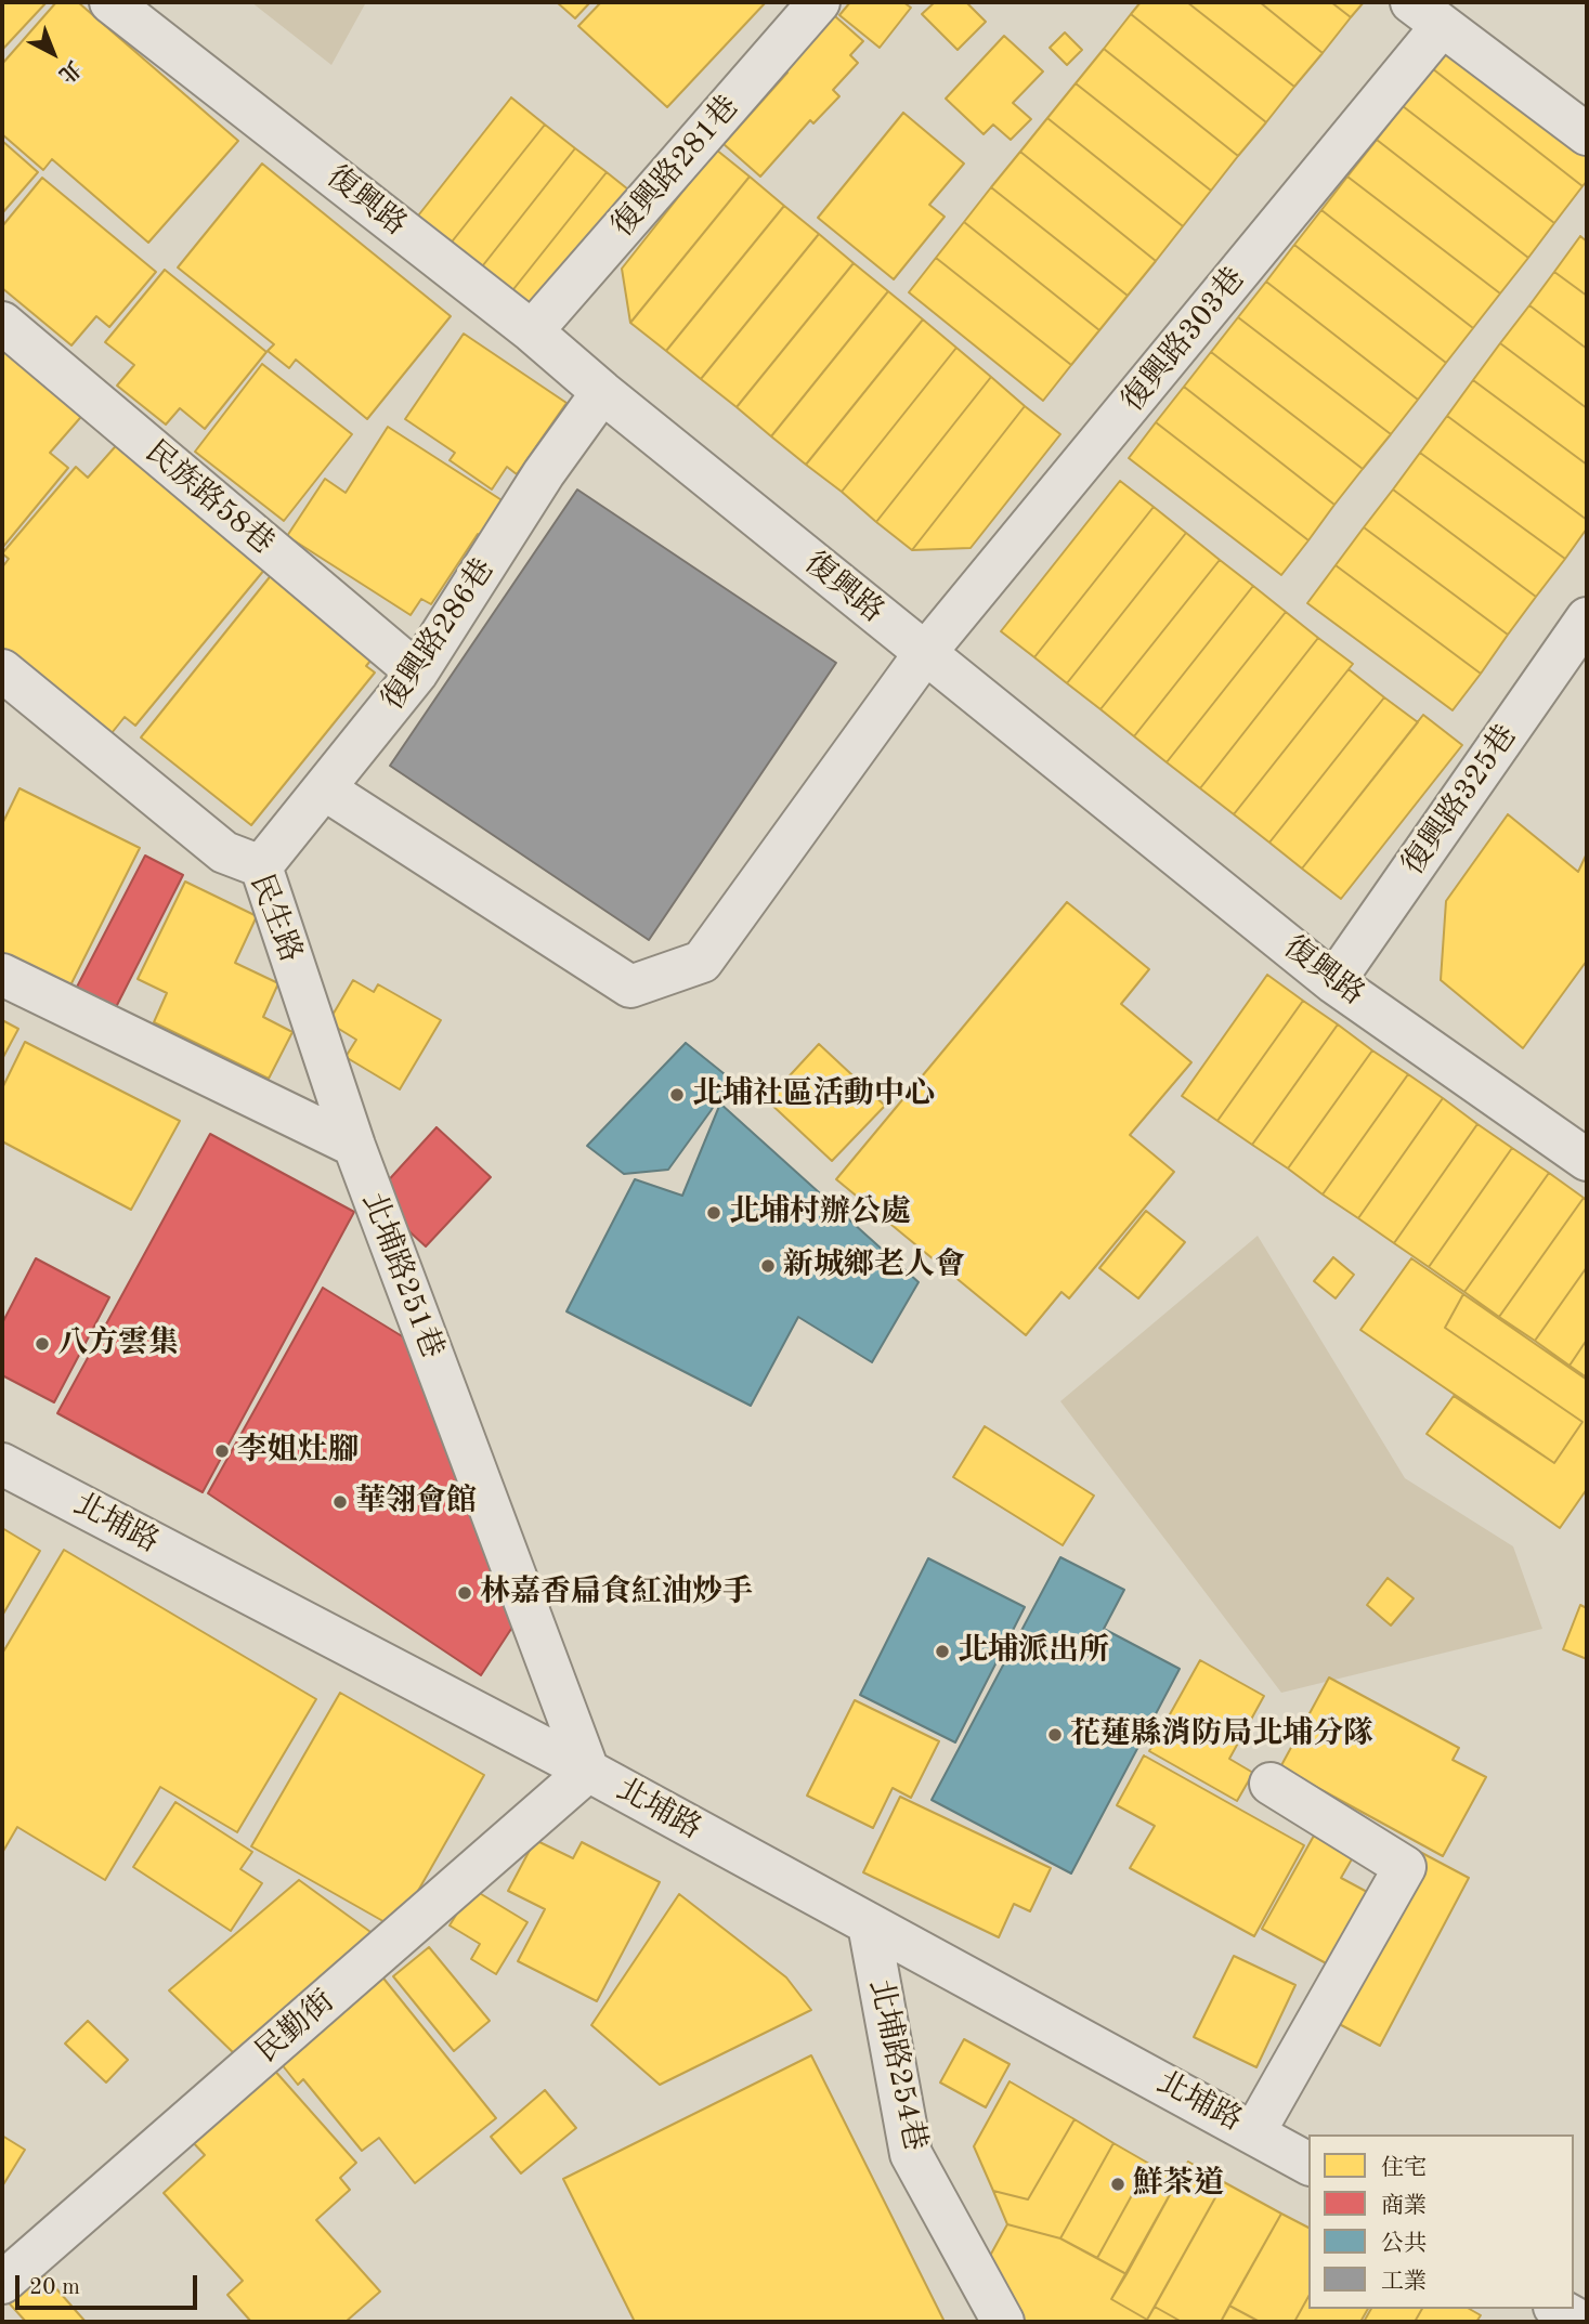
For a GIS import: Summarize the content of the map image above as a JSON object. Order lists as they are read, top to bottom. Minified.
{"streets":{"street":["復興路281巷","復興路","復興路303巷","民族路58巷","復興路286巷","復興路325巷","民生路","北埔路251巷","北埔路","民勤街","北埔路254巷"]},"crossings":[["復興路281巷","復興路"],["復興路","復興路303巷"],["復興路","復興路286巷"],["復興路","復興路325巷"],["復興路303巷","復興路286巷"],["民族路58巷","復興路286巷"],["復興路286巷","民生路"],["民生路","北埔路251巷"],["北埔路251巷","北埔路"],["北埔路251巷","民勤街"],["北埔路","民勤街"],["北埔路","北埔路254巷"]],"places":["北埔社區活動中心","北埔村辦公處","新城鄉老人會","八方雲集","李姐灶腳","華翎會館","林嘉香扁食紅油炒手","北埔派出所","花蓮縣消防局北埔分隊","鮮茶道"],"legend":["住宅","商業","公共","工業"],"scale_bar":"20 m","north":"bottom right"}
